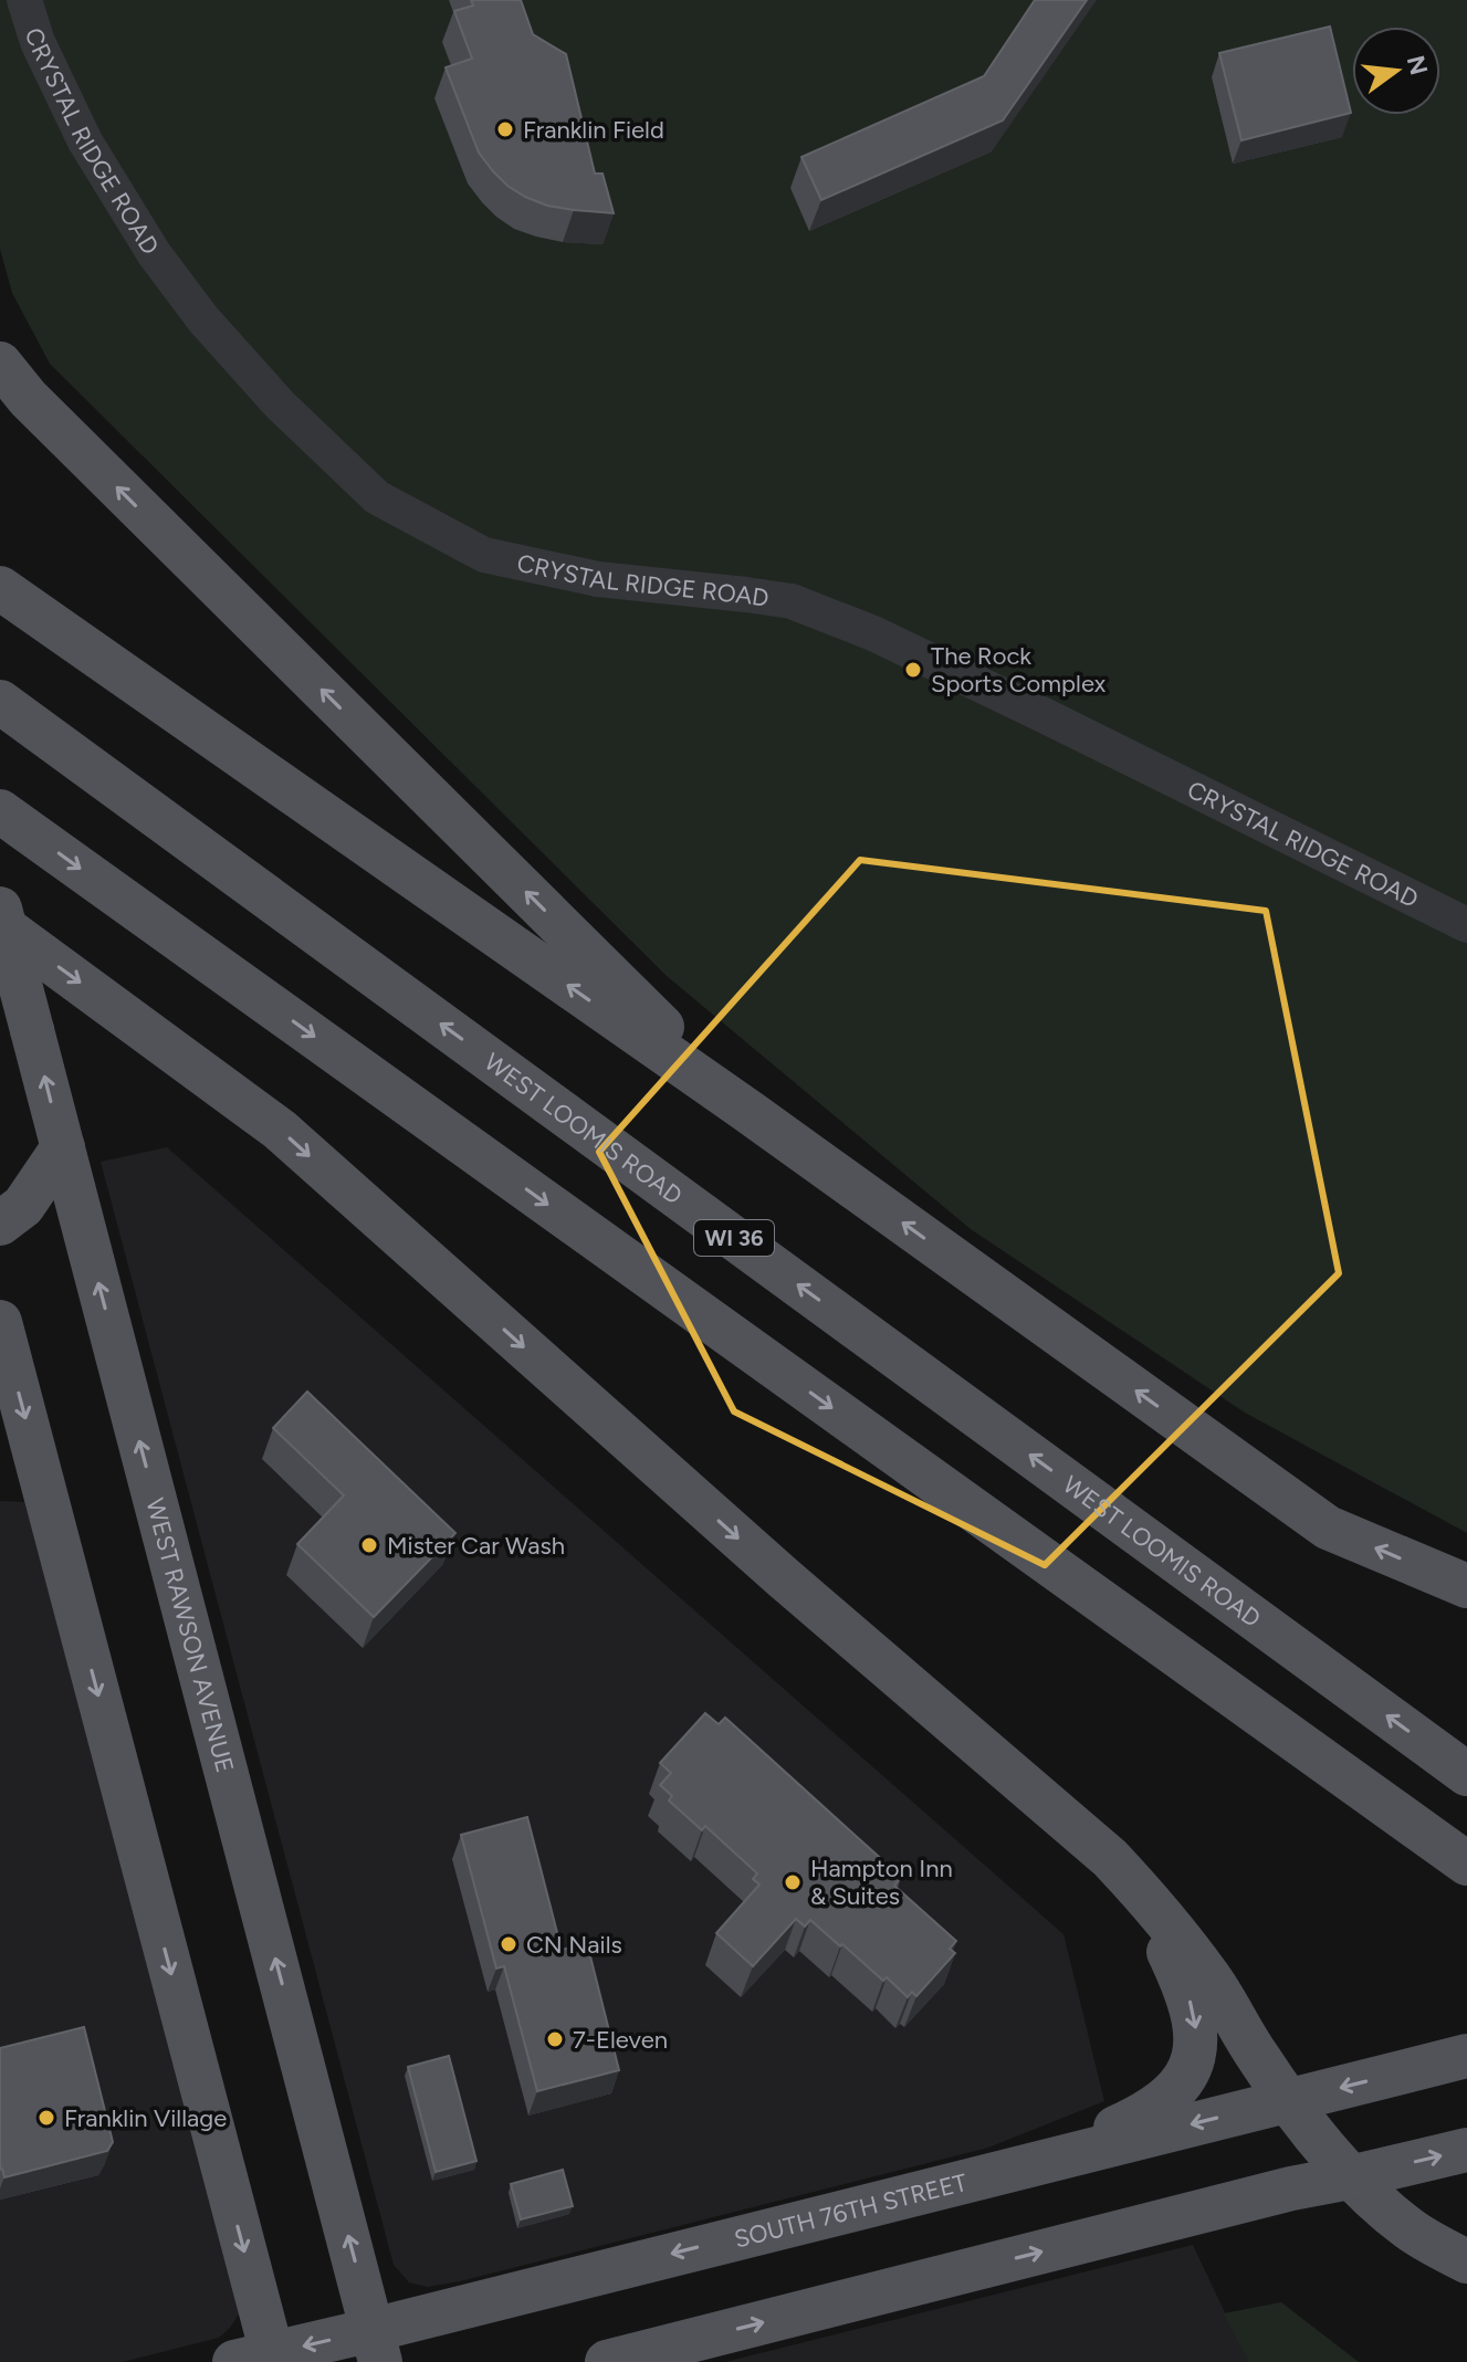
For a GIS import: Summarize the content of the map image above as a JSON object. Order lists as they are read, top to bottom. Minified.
{"streets":{"main road":["WEST LOOMIS ROAD","WI 36","WEST RAWSON AVENUE","SOUTH 76TH STREET"],"street":["CRYSTAL RIDGE ROAD"]},"crossings":[["WEST RAWSON AVENUE","SOUTH 76TH STREET"]],"places":["Franklin Field","The Rock Sports Complex","Mister Car Wash","Hampton Inn & Suites","CN Nails","7-Eleven","Franklin Village"],"north":"right"}
